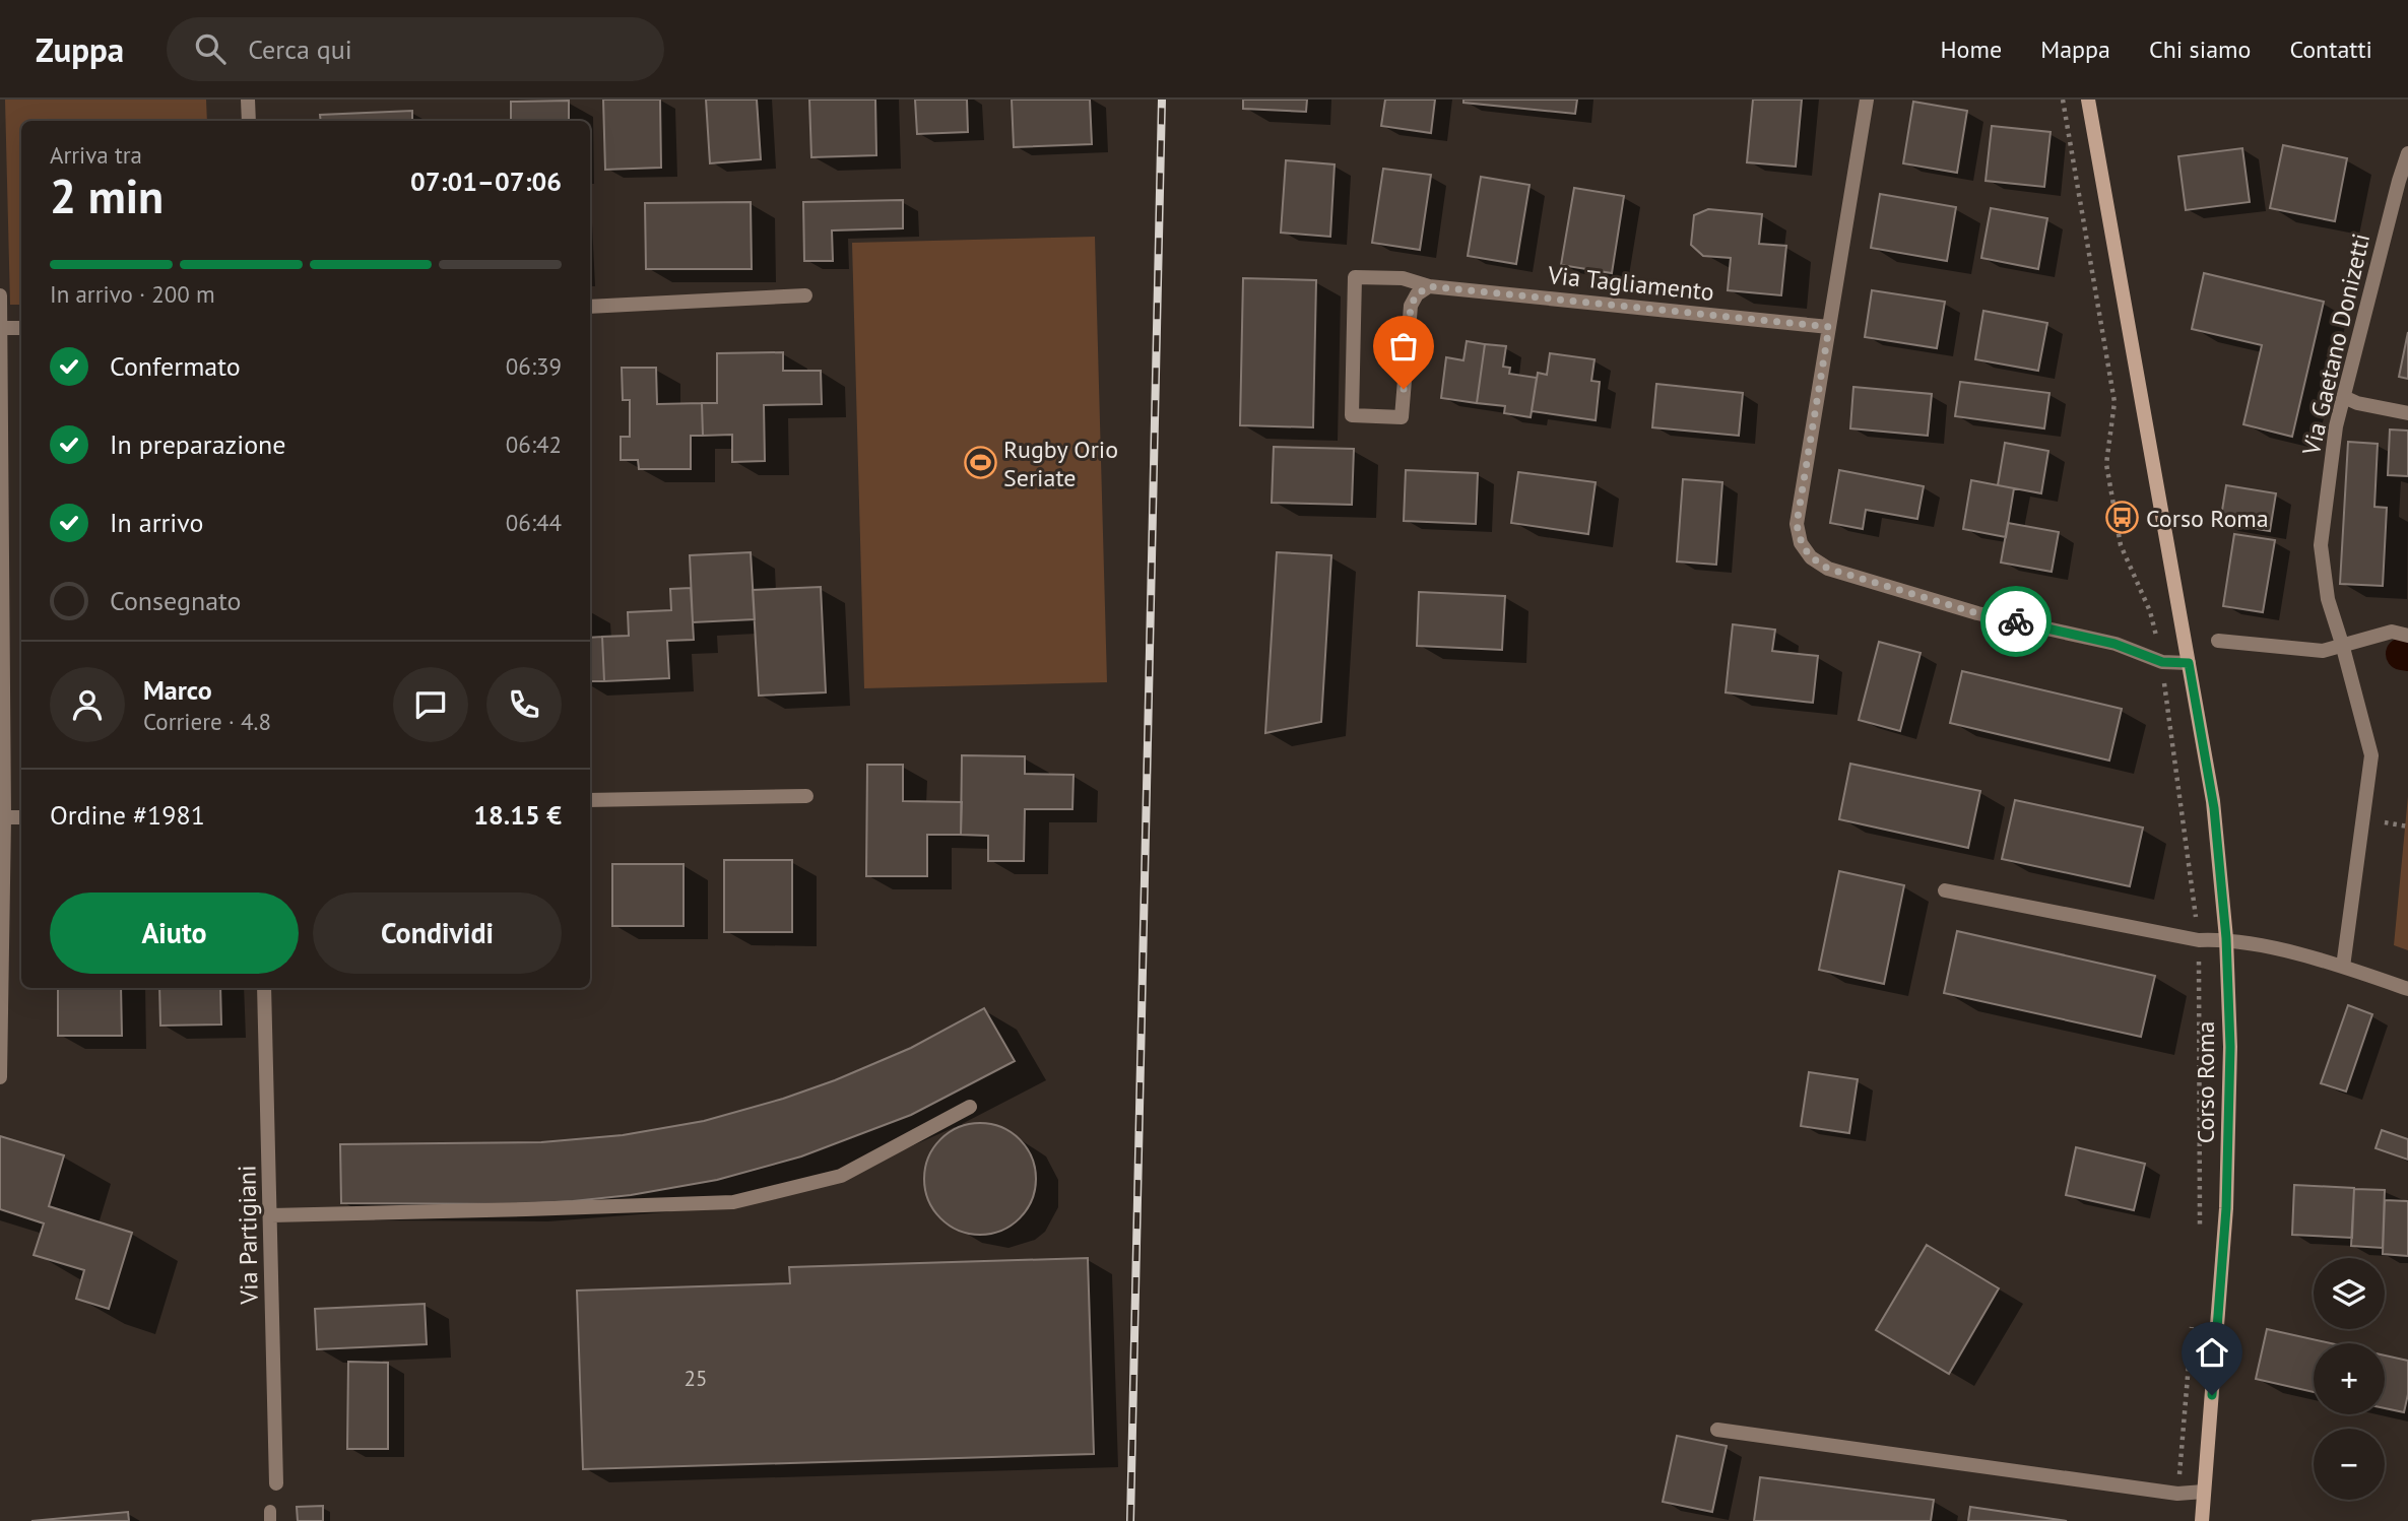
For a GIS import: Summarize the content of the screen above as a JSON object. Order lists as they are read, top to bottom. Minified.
{"streets":{"street":["Via Tagliamento","Via Gaetano Donizetti","Corso Roma","Via Partigiani"]},"places":{"sports":["Rugby Orio Seriate"],"bus stop":["Corso Roma"]},"house_numbers":["25"],"page":{"header":"Zuppa","search":"Cerca qui","nav":["Home","Mappa","Chi siamo","Contatti"],"heading":["2 min","Arriva tra","07:01–07:06"],"panel":["Marco","Corriere · 4.8","Ordine #1981","18.15 €"],"bar":"In arrivo · 200 m","list":[["Confermato","06:39"],["In preparazione","06:42"],["In arrivo","06:44"],"Consegnato"],"buttons":["Aiuto","Condividi"],"map_buttons":["+","−"]}}
